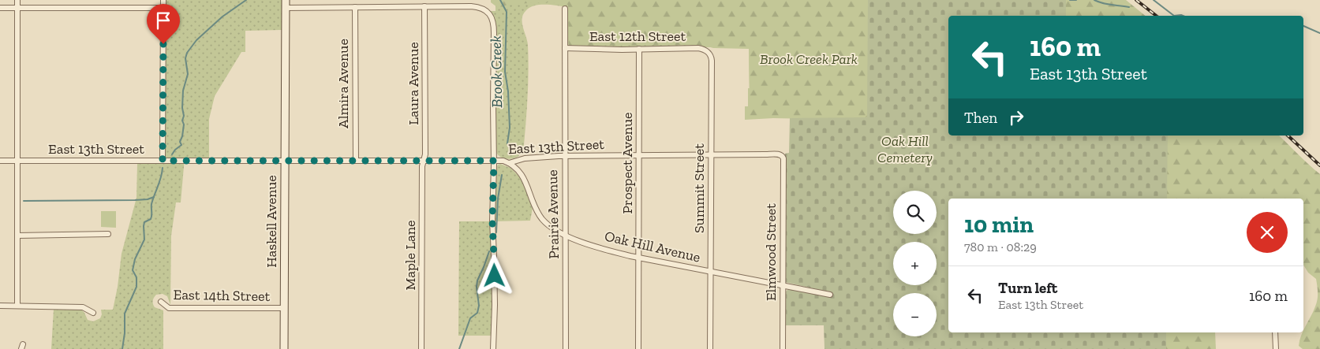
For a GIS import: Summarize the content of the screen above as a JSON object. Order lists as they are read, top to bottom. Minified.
{"streets":{"main road":["Haskell Avenue"],"street":["East 12th Street","Almira Avenue","Laura Avenue","East 13th Street","Prospect Avenue","Summit Street","Prairie Avenue","Oak Hill Avenue","Elmwood Street","Maple Lane","East 14th Street"]},"crossings":[["East 12th Street","Prospect Avenue"],["East 12th Street","Summit Street"],["East 12th Street","Prairie Avenue"],["Almira Avenue","East 13th Street"],["Laura Avenue","East 13th Street"],["Laura Avenue","Maple Lane"],["East 13th Street","Prospect Avenue"],["East 13th Street","Summit Street"],["East 13th Street","Prairie Avenue"],["East 13th Street","Haskell Avenue"],["East 13th Street","Oak Hill Avenue"],["East 13th Street","Elmwood Street"],["East 13th Street","Maple Lane"],["Prospect Avenue","Oak Hill Avenue"],["Summit Street","Oak Hill Avenue"],["Prairie Avenue","Oak Hill Avenue"],["Haskell Avenue","East 14th Street"],["Oak Hill Avenue","Elmwood Street"]],"water":["Brook Creek"],"parks":["Brook Creek Park","Oak Hill Cemetery"],"page":{"turn":["160 m","East 13th Street"],"then":"Then","map_buttons":["+","−"],"heading":["10 min","780 m · 08:29"],"list":[{"name":"Turn left","note":"East 13th Street","value":"160 m"}]}}
